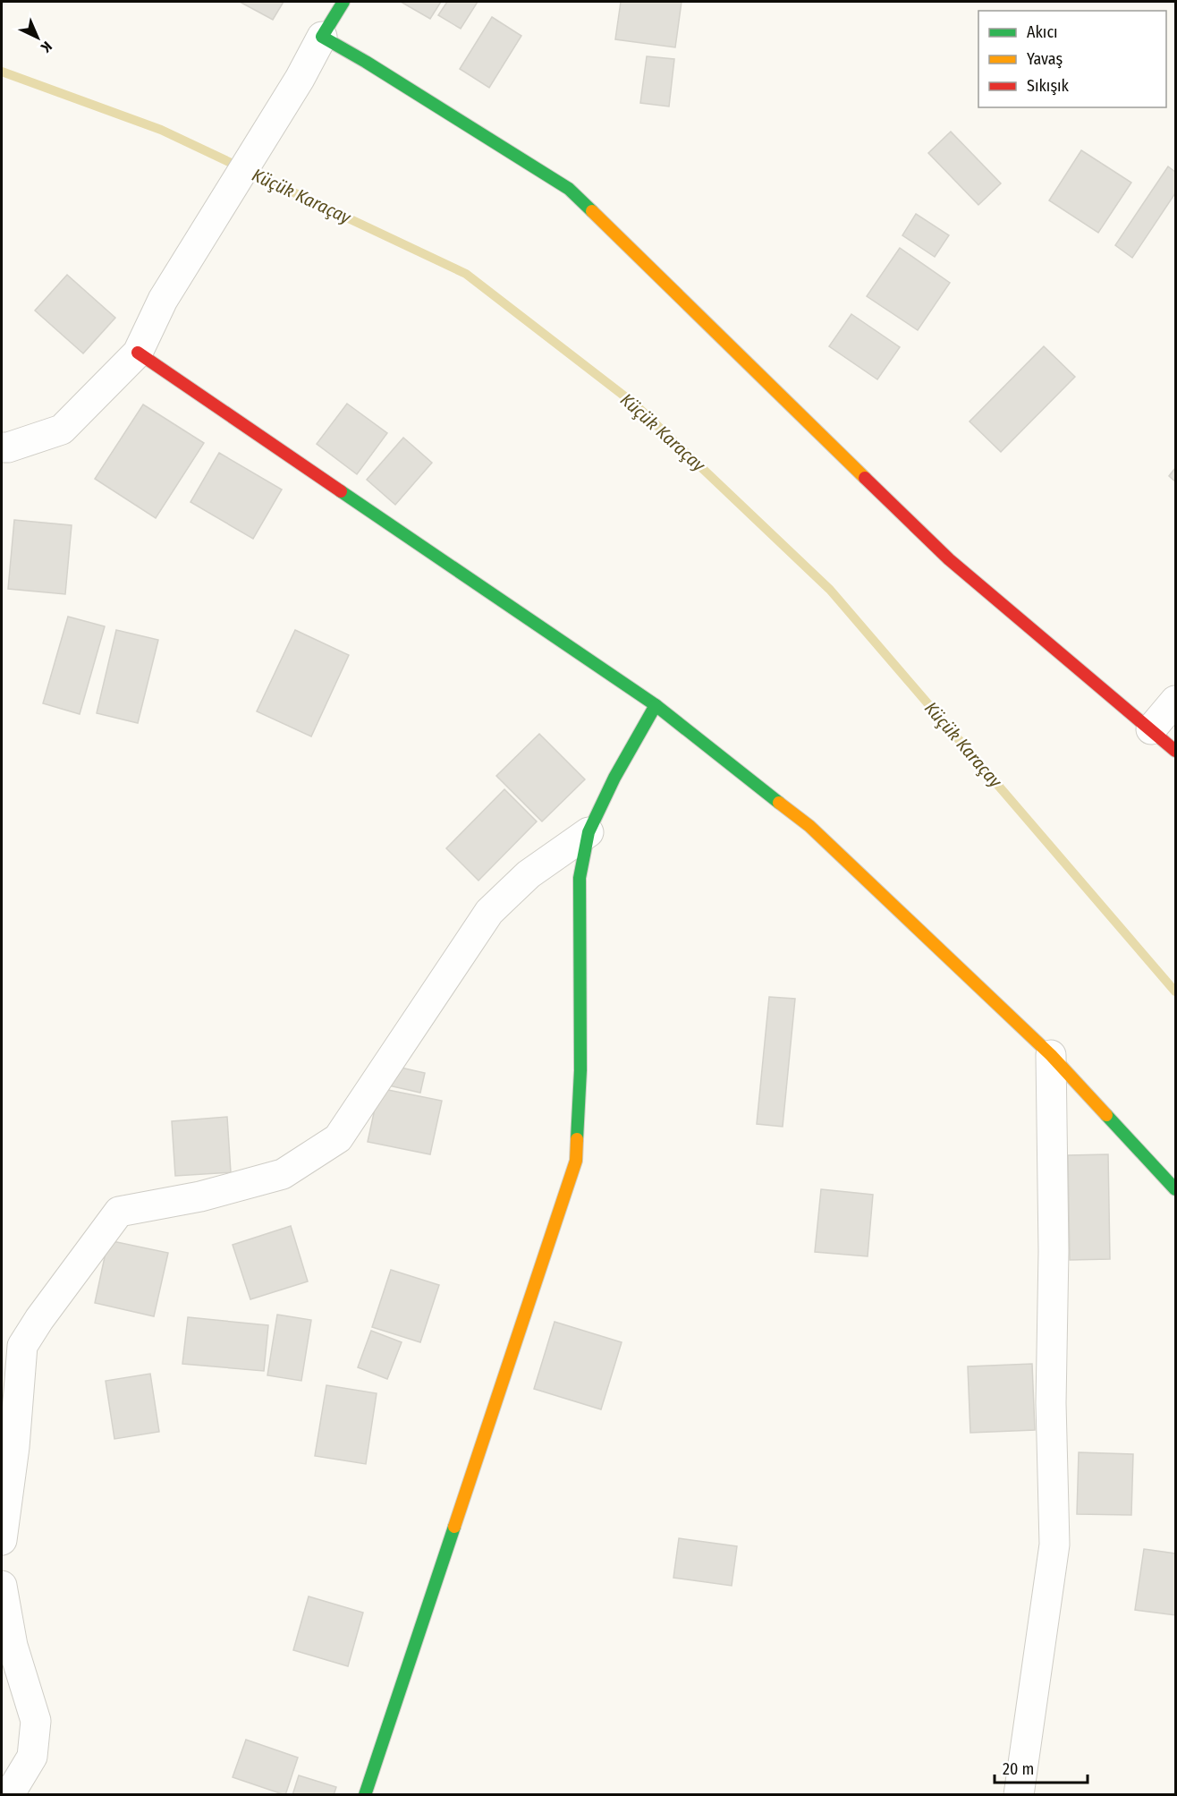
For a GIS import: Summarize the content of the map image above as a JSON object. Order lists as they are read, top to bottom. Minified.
{"water":["Küçük Karaçay"],"legend":["Akıcı","Yavaş","Sıkışık"],"scale_bar":"20 m","north":"bottom right"}
